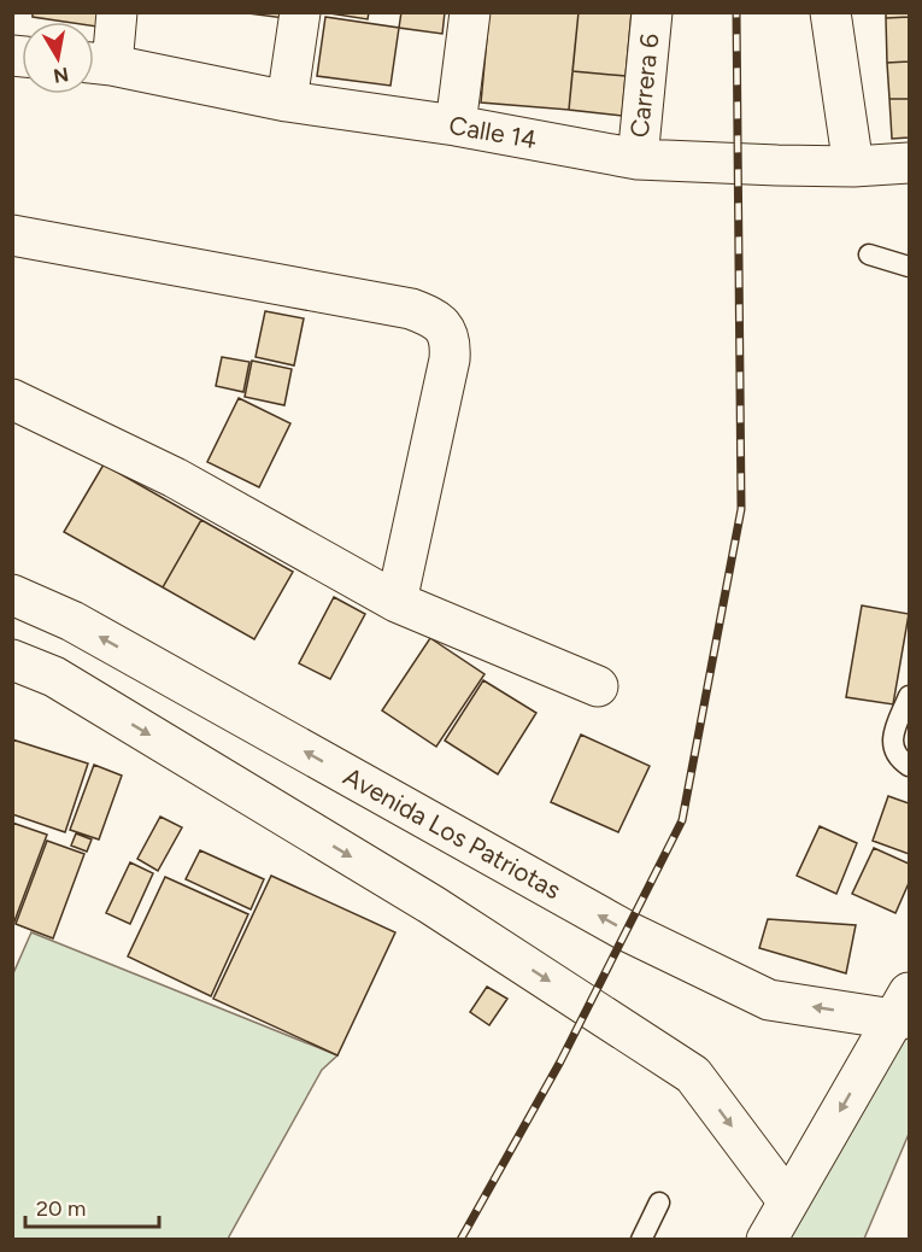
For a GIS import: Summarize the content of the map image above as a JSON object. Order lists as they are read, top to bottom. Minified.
{"streets":{"street":["Carrera 6","Calle 14","Avenida Los Patriotas"]},"crossings":[["Carrera 6","Calle 14"]],"scale_bar":"20 m","north":"bottom"}
